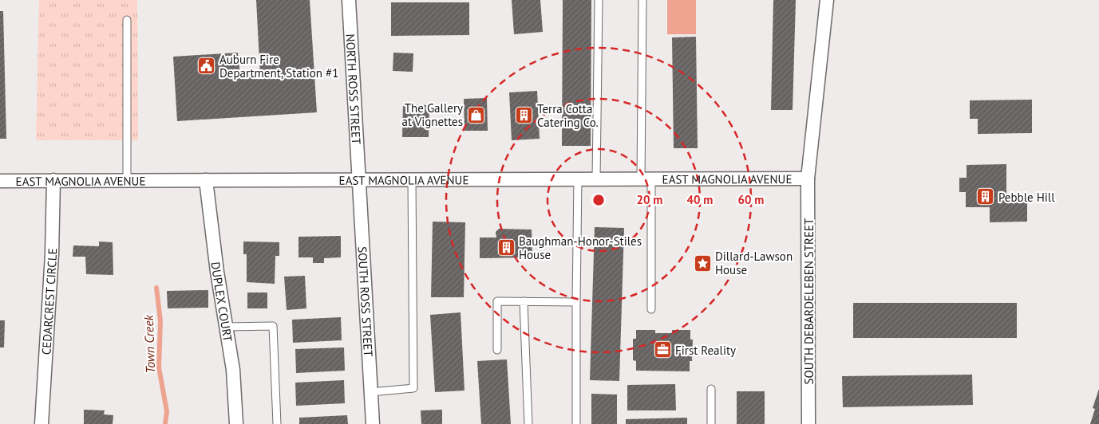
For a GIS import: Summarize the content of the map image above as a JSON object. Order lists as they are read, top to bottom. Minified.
{"streets":{"street":["NORTH ROSS STREET","EAST MAGNOLIA AVENUE","SOUTH DEBARDELEBEN STREET","CEDARCREST CIRCLE","DUPLEX COURT","SOUTH ROSS STREET"]},"crossings":[["NORTH ROSS STREET","EAST MAGNOLIA AVENUE"],["NORTH ROSS STREET","SOUTH ROSS STREET"],["EAST MAGNOLIA AVENUE","SOUTH DEBARDELEBEN STREET"],["EAST MAGNOLIA AVENUE","CEDARCREST CIRCLE"],["EAST MAGNOLIA AVENUE","DUPLEX COURT"],["EAST MAGNOLIA AVENUE","SOUTH ROSS STREET"]],"water":["Town Creek"],"places":{"public building":["Auburn Fire Department, Station #1"],"shop":["The Gallery at Vignettes"],"building":["Terra Cotta Catering Co.","Pebble Hill","Baughman-Honor-Stiles House"],"place":["Dillard-Lawson House"],"office":["First Reality"]},"rings":["20 m","40 m","60 m"]}
